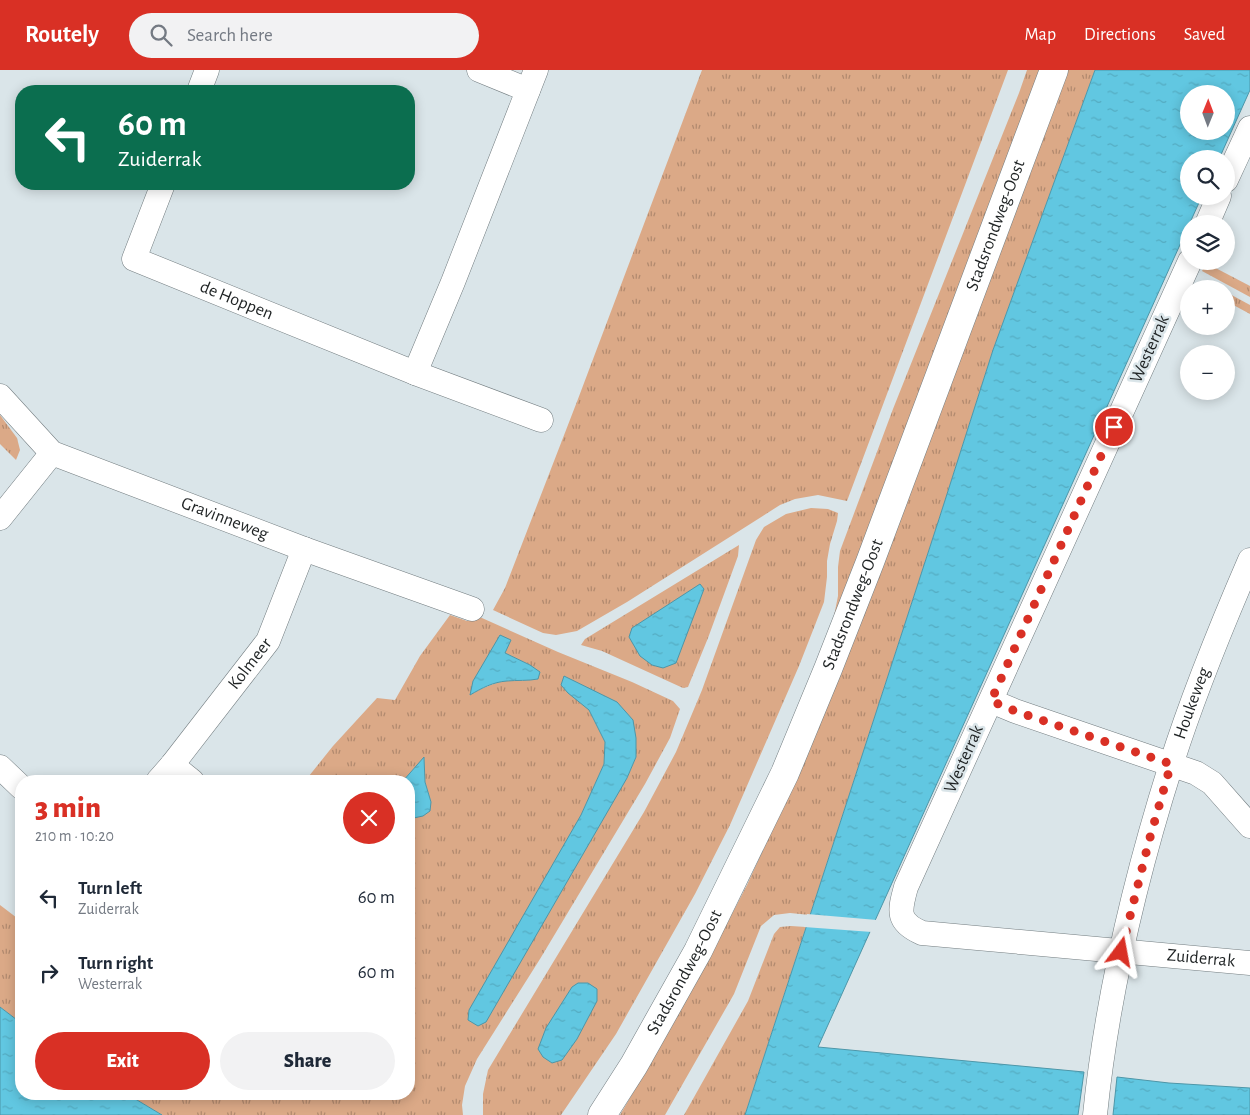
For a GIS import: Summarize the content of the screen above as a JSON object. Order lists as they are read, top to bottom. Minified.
{"streets":{"main road":["Stadsrondweg-Oost"],"street":["de Hoppen","Westerrak","Gravinneweg","Kolmeer","Houkeweg","Zuiderrak"]},"crossings":[["Westerrak","Houkeweg"],["Westerrak","Zuiderrak"],["Gravinneweg","Kolmeer"],["Houkeweg","Zuiderrak"]],"north":"top","page":{"header":"Routely","search":"Search here","nav":["Map","Directions","Saved"],"map_buttons":["+","−"],"turn":["60 m","Zuiderrak"],"heading":["3 min","210 m · 10:20"],"list":[{"name":"Turn left","note":"Zuiderrak","value":"60 m"},{"name":"Turn right","note":"Westerrak","value":"60 m"}],"buttons":["Exit","Share"]}}
